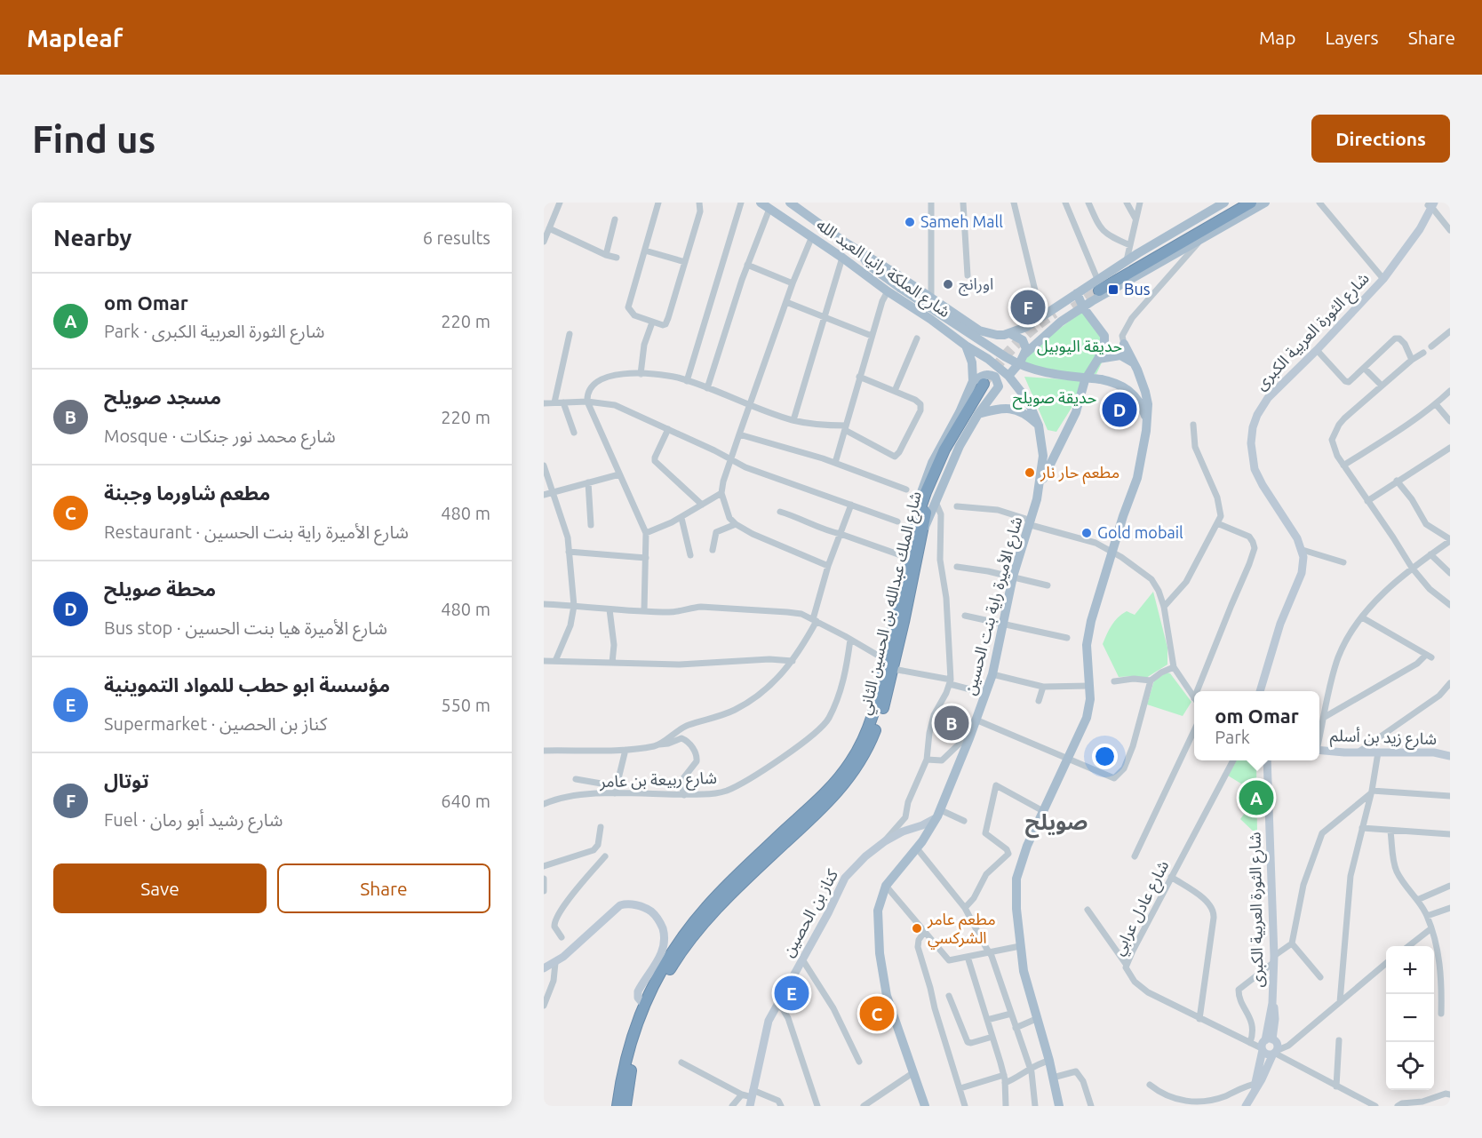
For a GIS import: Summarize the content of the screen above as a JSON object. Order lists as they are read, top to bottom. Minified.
{"streets":{"highway":["شارع الملك عبدالله بن الحسين الثاني"],"main road":["شارع الملكة رانيا العبد الله","شارع الأميرة راية بنت الحسين"],"street":["شارع الثورة العربية الكبرى","شارع زيد بن أسلم","شارع ربيعة بن عامر","شارع عادل عرابي","كناز بن الحصين"]},"crossings":[["شارع الملكة رانيا العبد الله","شارع الأميرة راية بنت الحسين"],["شارع الثورة العربية الكبرى","شارع عادل عرابي"],["شارع الأميرة راية بنت الحسين","كناز بن الحصين"]],"districts":["صويلح"],"parks":["حديقة اليوبيل","حديقة صويلح"],"places":{"other":["Sameh Mall","اورانج","مطعم حار نار","Gold mobail","مطعم عامر الشركسي"],"transit":["Bus"]},"page":{"header":"Mapleaf","nav":["Map","Layers","Share"],"buttons":["Directions",["Save","Share"]],"title":"Find us","heading":["Nearby","6 results"],"list":[{"mark":"A","name":"om Omar","note":"Park · شارع الثورة العربية الكبرى","value":"220 m"},{"mark":"B","name":"مسجد صويلح","note":"Mosque · شارع محمد نور جنكات","value":"220 m"},{"mark":"C","name":"مطعم شاورما وجبنة","note":"Restaurant · شارع الأميرة راية بنت الحسين","value":"480 m"},{"mark":"D","name":"محطة صويلح","note":"Bus stop · شارع الأميرة هيا بنت الحسين","value":"480 m"},{"mark":"E","name":"مؤسسة ابو حطب للمواد التموينية","note":"Supermarket · كناز بن الحصين","value":"550 m"},{"mark":"F","name":"توتال","note":"Fuel · شارع رشيد أبو رمان","value":"640 m"}],"pins":["F","D","B","A","E","C"],"popup":["om Omar","Park"],"map_buttons":["+","−"]}}
